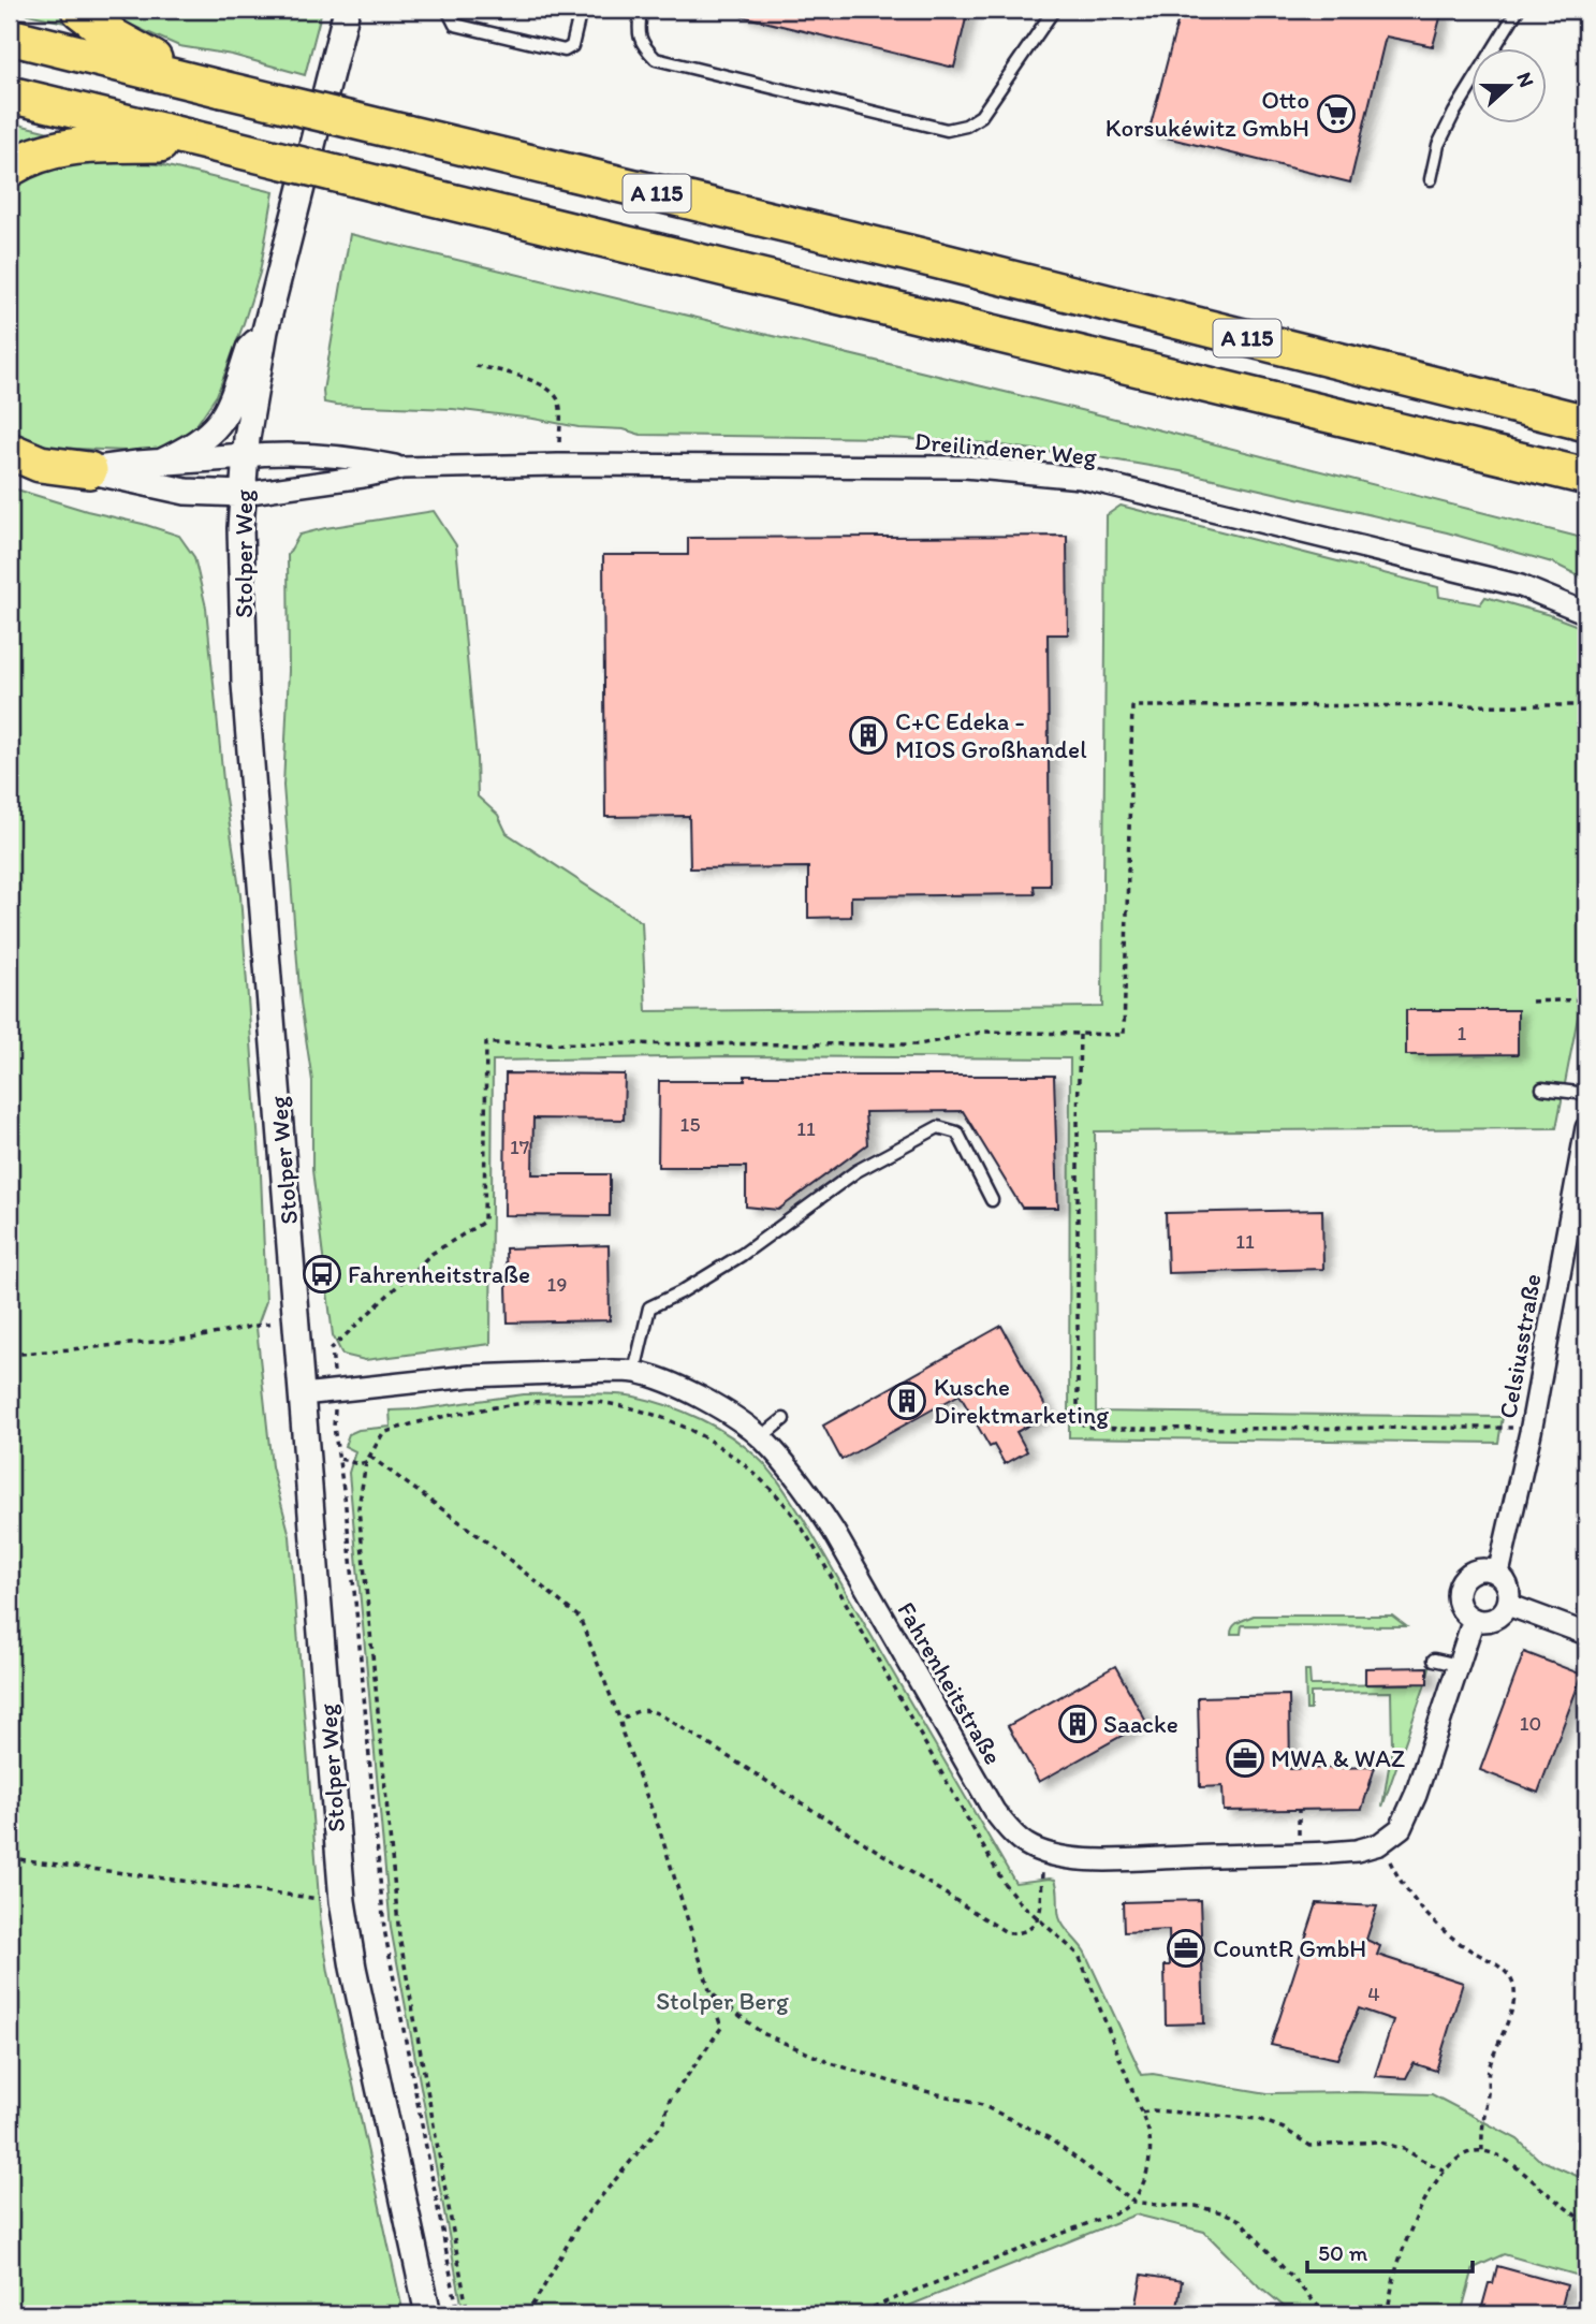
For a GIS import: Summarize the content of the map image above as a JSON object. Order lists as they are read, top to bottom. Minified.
{"streets":{"highway":["A 115"],"street":["Dreilindener Weg","Stolper Weg","Celsiusstraße","Fahrenheitstraße"]},"crossings":[["Dreilindener Weg","Stolper Weg"],["Stolper Weg","Fahrenheitstraße"]],"parks":["Stolper Berg"],"places":{"supermarket":["Otto Korsukéwitz GmbH"],"building":["C+C Edeka - MIOS Großhandel","Kusche Direktmarketing","Saacke"],"bus stop":["Fahrenheitstraße"],"office":["MWA & WAZ","CountR GmbH"]},"house_numbers":["1","15","11","17","11","19","10","4"],"scale_bar":"50 m","north":"right"}
